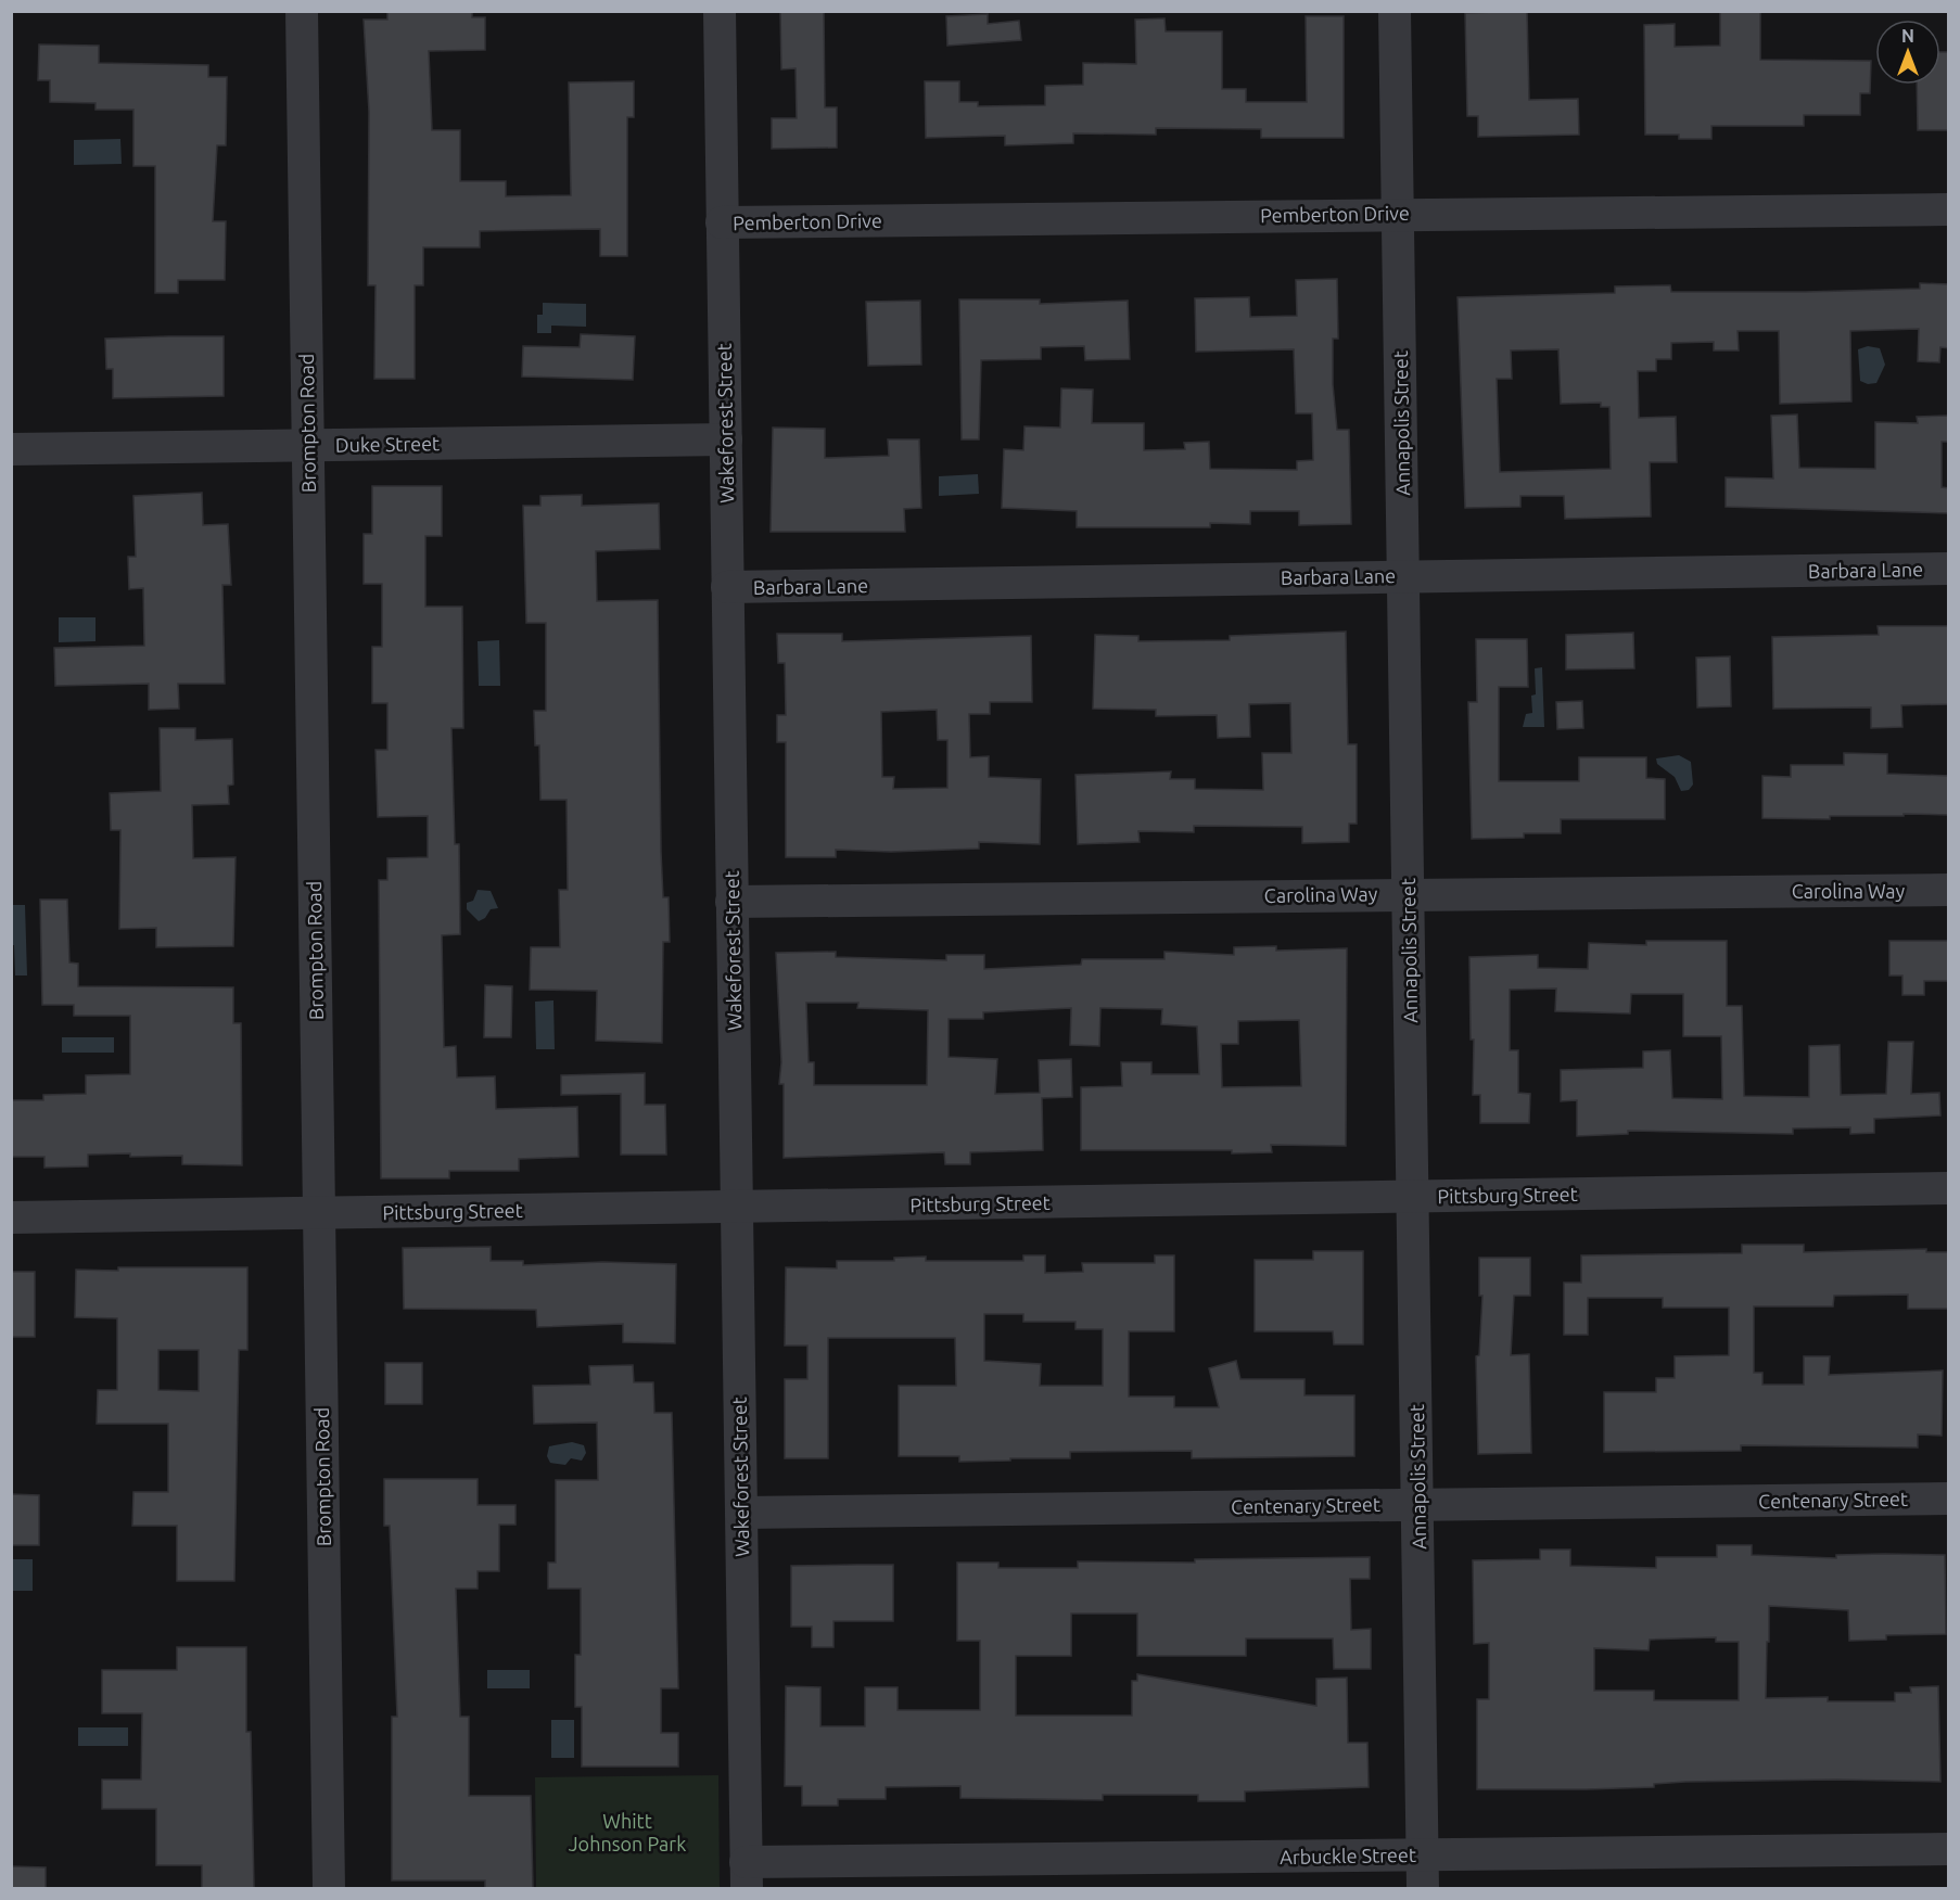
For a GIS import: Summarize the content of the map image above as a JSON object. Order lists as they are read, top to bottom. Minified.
{"streets":{"street":["Pemberton Drive","Brompton Road","Wakeforest Street","Annapolis Street","Duke Street","Barbara Lane","Carolina Way","Pittsburg Street","Centenary Street","Arbuckle Street"]},"crossings":[["Pemberton Drive","Wakeforest Street"],["Pemberton Drive","Annapolis Street"],["Brompton Road","Duke Street"],["Brompton Road","Pittsburg Street"],["Wakeforest Street","Duke Street"],["Wakeforest Street","Barbara Lane"],["Wakeforest Street","Carolina Way"],["Wakeforest Street","Pittsburg Street"],["Wakeforest Street","Centenary Street"],["Wakeforest Street","Arbuckle Street"],["Annapolis Street","Barbara Lane"],["Annapolis Street","Carolina Way"],["Annapolis Street","Pittsburg Street"],["Annapolis Street","Centenary Street"],["Annapolis Street","Arbuckle Street"]],"parks":["Whitt Johnson Park"],"north":"top"}
